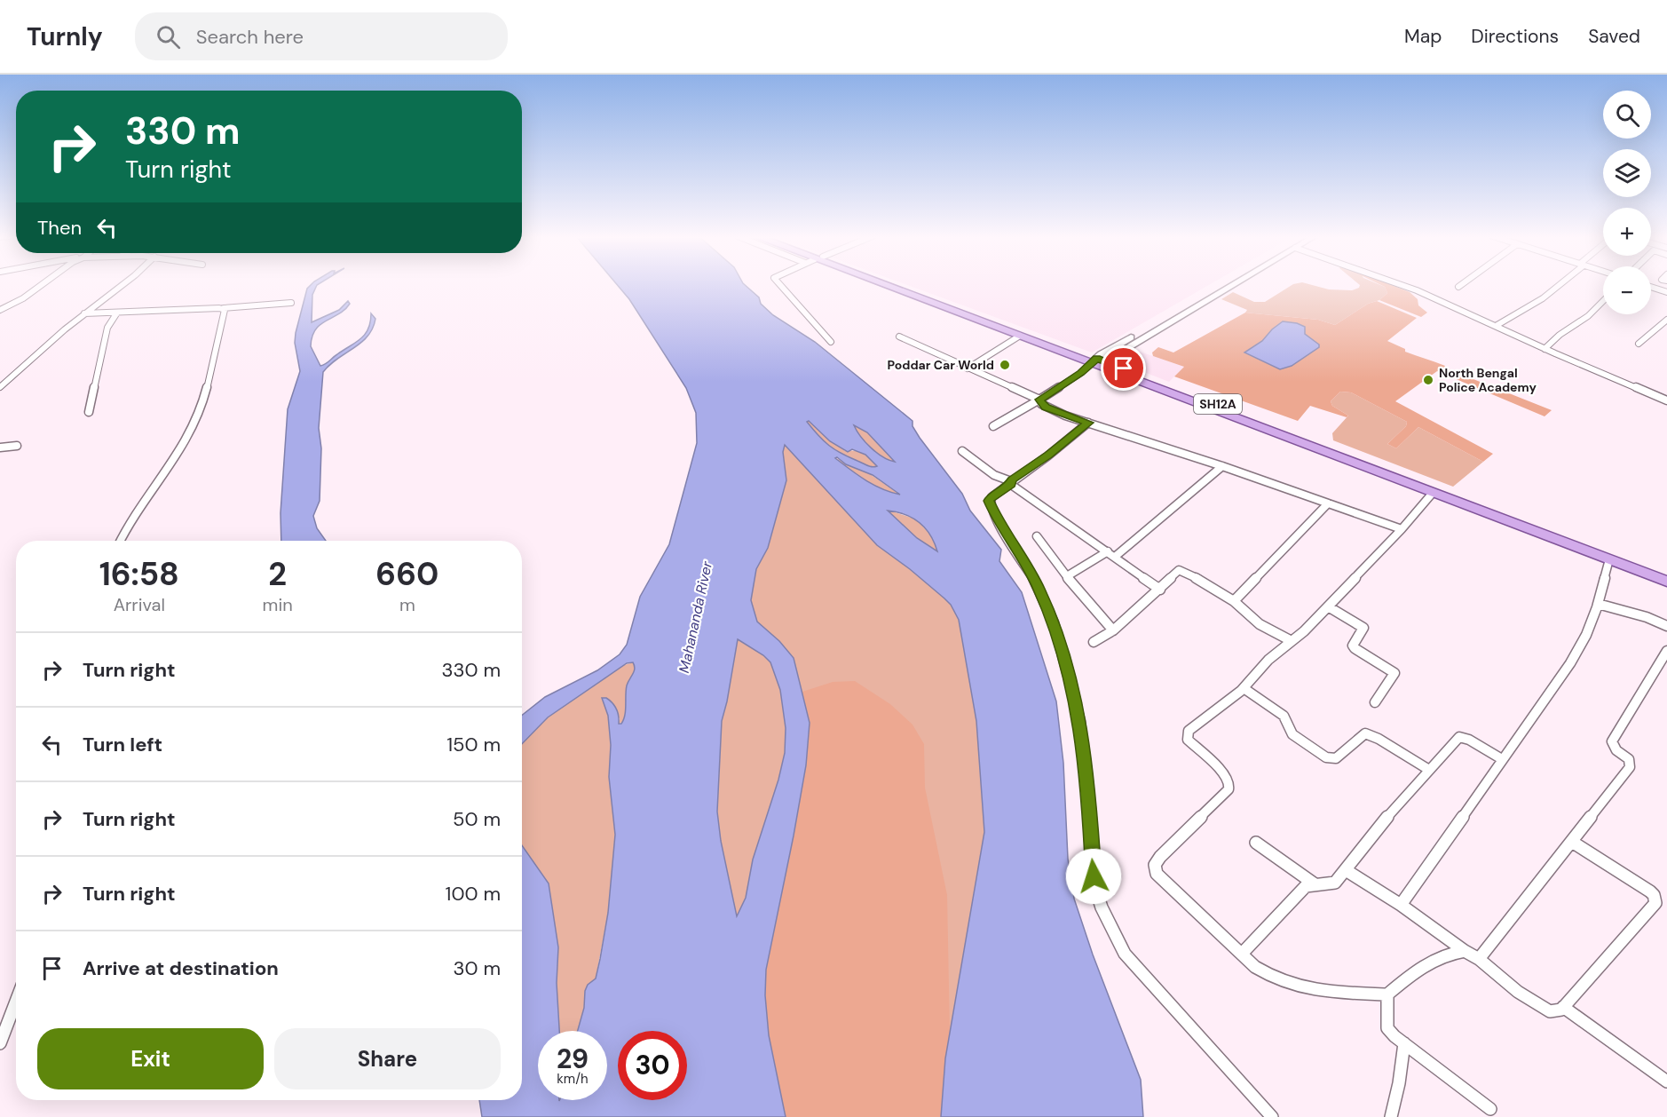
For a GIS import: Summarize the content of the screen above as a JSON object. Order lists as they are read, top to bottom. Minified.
{"streets":{"main road":["SH12A"]},"water":["Mahananda River"],"places":["Poddar Car World","North Bengal Police Academy"],"page":{"header":"Turnly","search":"Search here","nav":["Map","Directions","Saved"],"map_buttons":["+","−"],"turn":["330 m","Turn right"],"then":"Then","eta":["16:58","Arrival","2","min","660","m"],"list":[{"name":"Turn right","value":"330 m"},{"name":"Turn left","value":"150 m"},{"name":"Turn right","value":"50 m"},{"name":"Turn right","value":"100 m"},{"name":"Arrive at destination","value":"30 m"}],"buttons":["Exit","Share"],"speed":"29 km/h","limit":"30"}}
